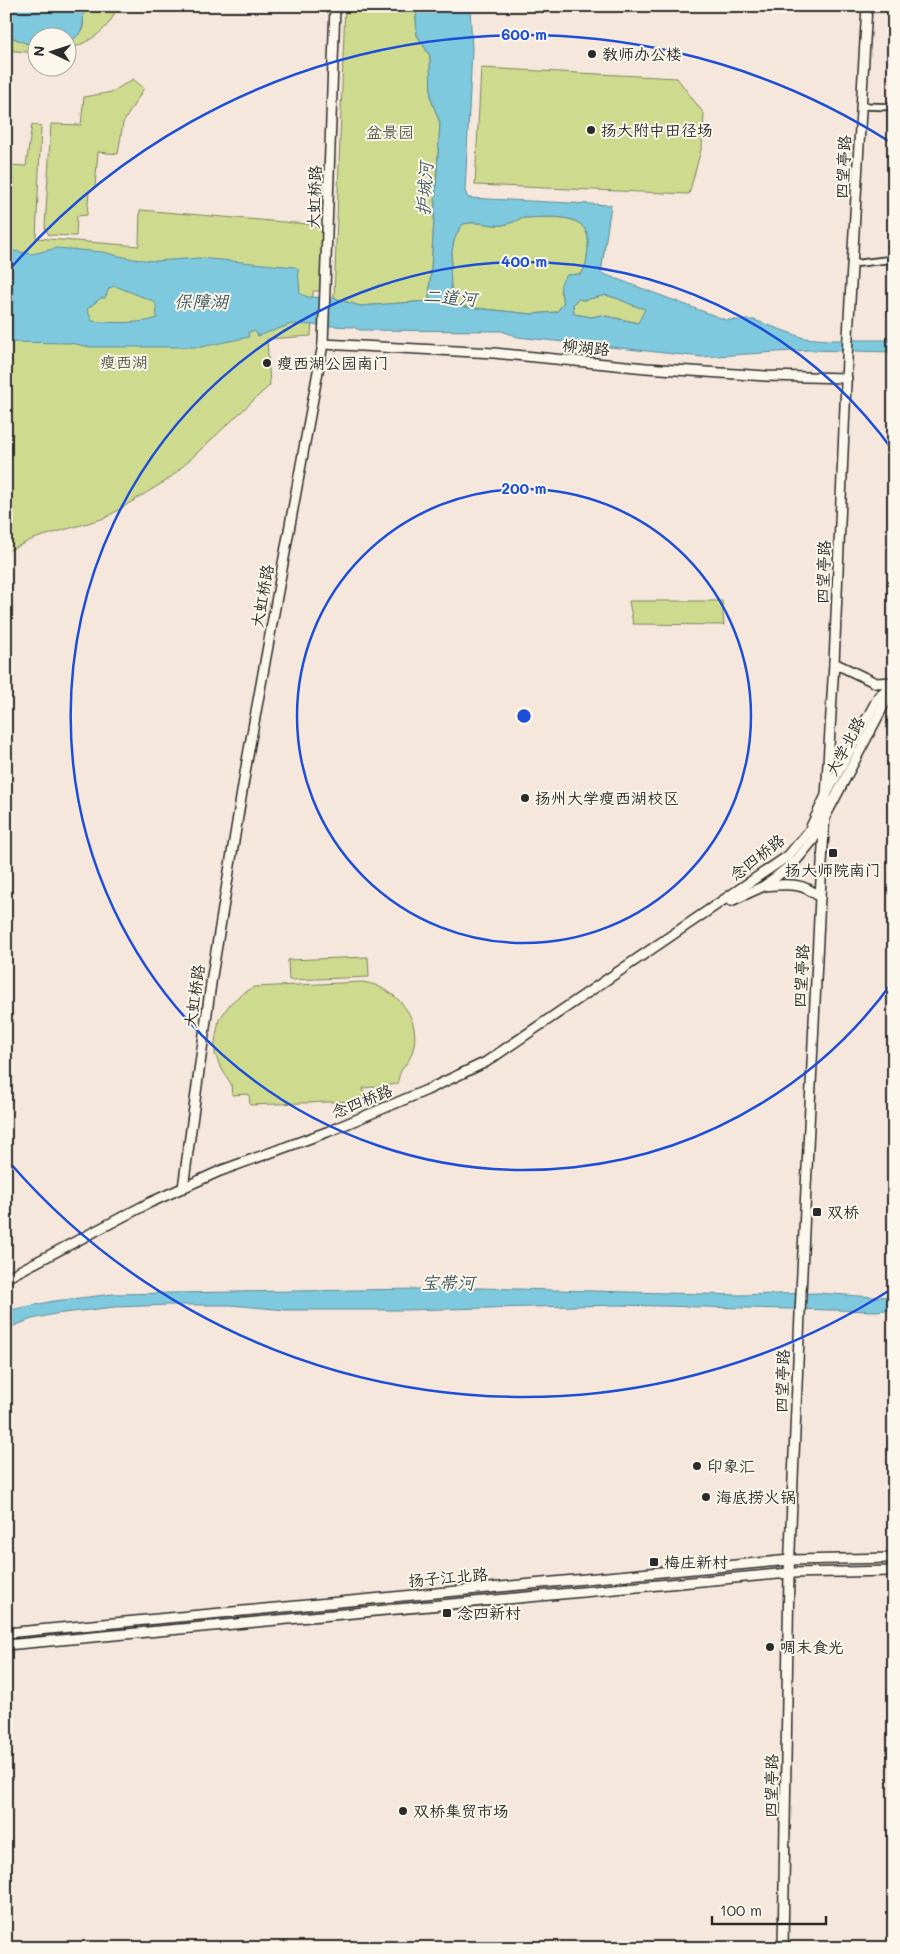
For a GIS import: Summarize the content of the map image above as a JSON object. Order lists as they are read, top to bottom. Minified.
{"streets":{"street":["四望亭路","大虹桥路","柳湖路","大学北路","念四桥路","扬子江北路"]},"crossings":[["四望亭路","柳湖路"],["四望亭路","大学北路"],["四望亭路","念四桥路"],["四望亭路","扬子江北路"],["大虹桥路","柳湖路"],["大虹桥路","念四桥路"],["大学北路","念四桥路"]],"water":["护城河","二道河","保障湖","宝带河"],"parks":["盆景园","瘦西湖"],"places":{"other":["教师办公楼","扬大附中田径场","瘦西湖公园南门","扬州大学瘦西湖校区","印象汇","海底捞火锅","啁末食光","双桥集贸市场"],"transit":["扬大师院南门","双桥","梅庄新村","念四新村"]},"scale_bar":"100 m","north":"left","rings":["600 m","400 m","200 m"]}
